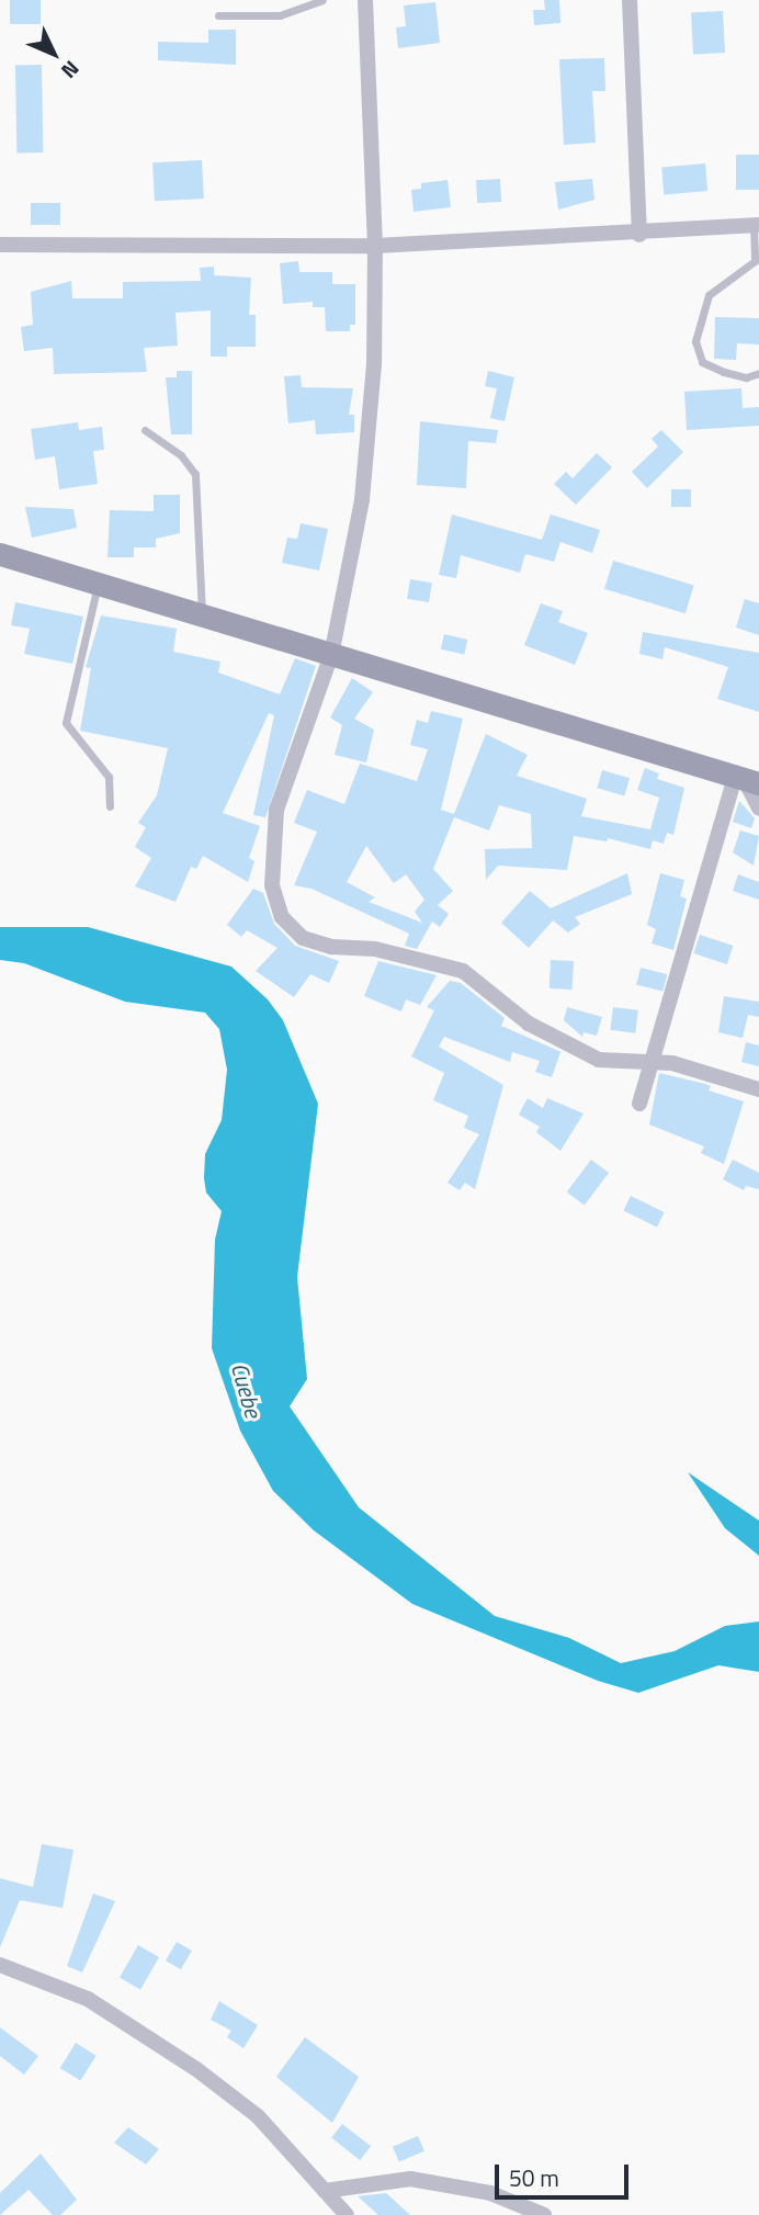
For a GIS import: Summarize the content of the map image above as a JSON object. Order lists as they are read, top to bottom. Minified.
{"water":["Cuebe"],"scale_bar":"50 m","north":"bottom right"}
